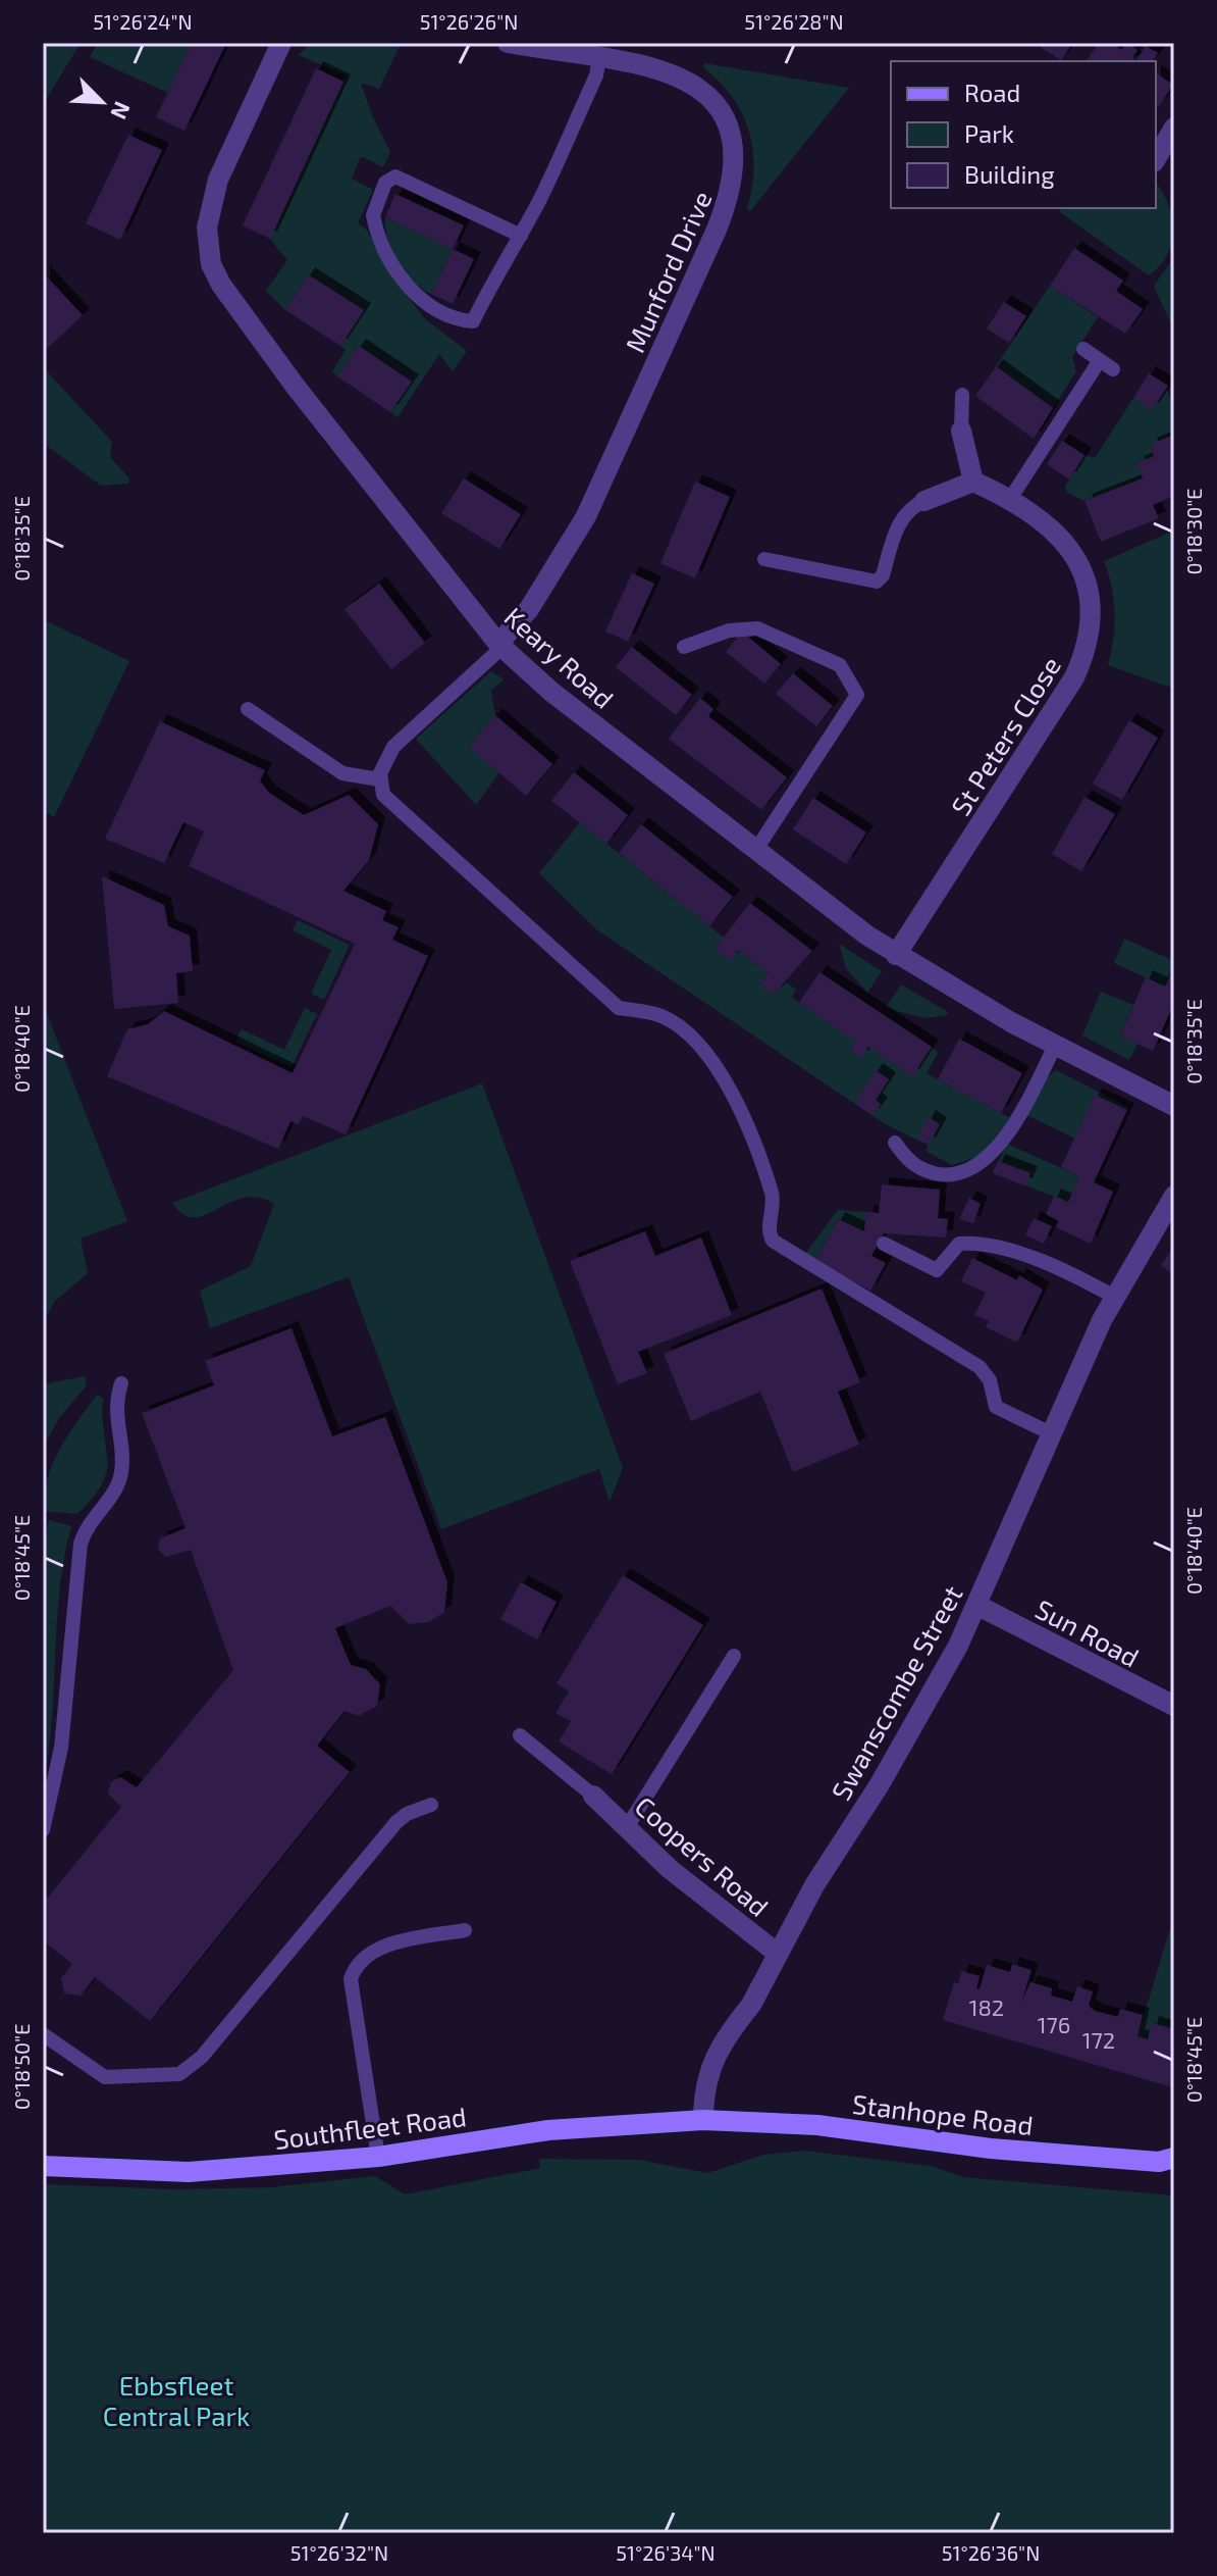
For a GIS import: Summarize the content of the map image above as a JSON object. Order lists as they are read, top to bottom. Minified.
{"streets":{"main road":["Stanhope Road","Southfleet Road"],"street":["Munford Drive","Keary Road","St Peters Close","Sun Road","Swanscombe Street","Coopers Road"]},"crossings":[["Munford Drive","Keary Road"],["Keary Road","St Peters Close"],["Sun Road","Swanscombe Street"],["Swanscombe Street","Coopers Road"],["Swanscombe Street","Stanhope Road"],["Swanscombe Street","Southfleet Road"],["Stanhope Road","Southfleet Road"]],"parks":["Ebbsfleet Central Park"],"house_numbers":["182","176","172"],"legend":["Road","Park","Building"],"north":"bottom right","coordinates":["51°26'24\"N","51°26'26\"N","51°26'28\"N","0°18'30\"E","0°18'35\"E","0°18'40\"E","0°18'45\"E","0°18'50\"E","51°26'32\"N","51°26'34\"N","51°26'36\"N"]}
